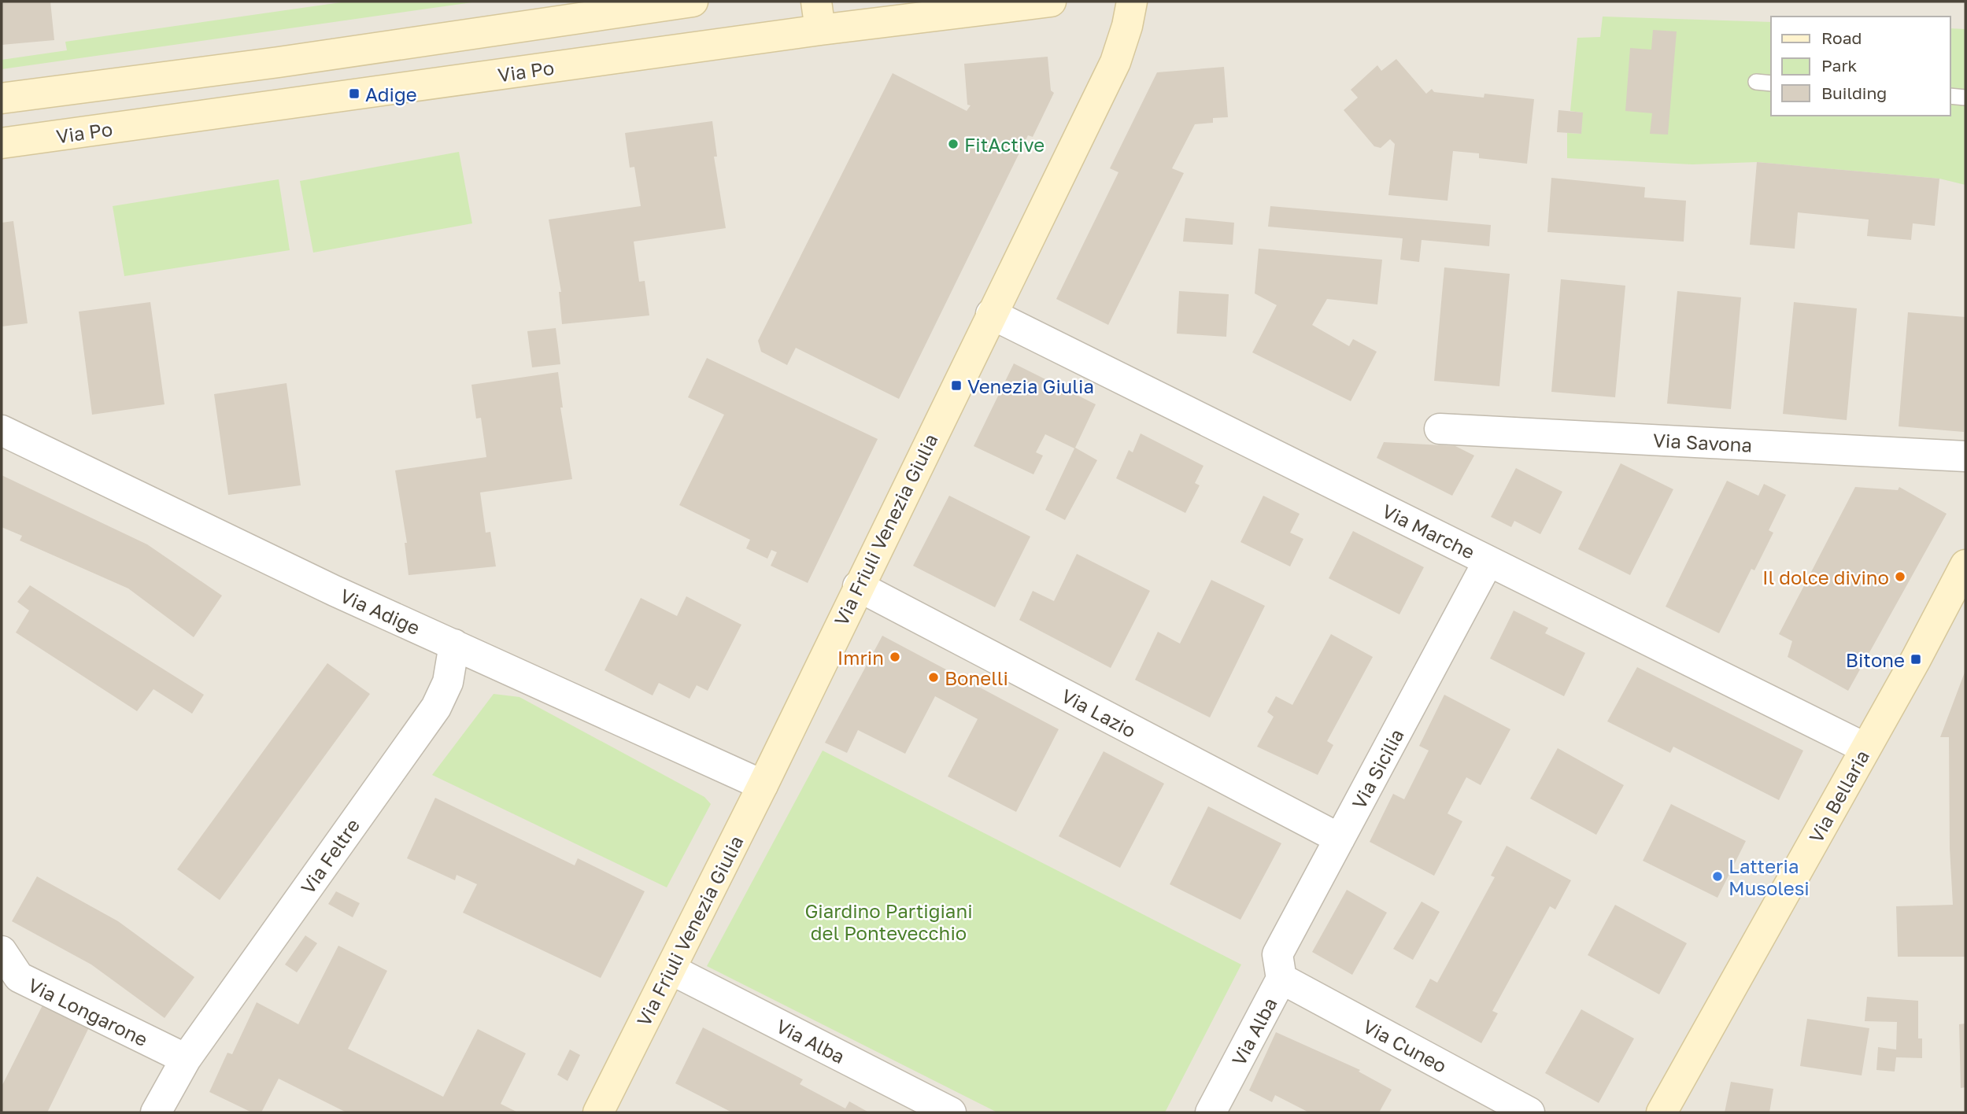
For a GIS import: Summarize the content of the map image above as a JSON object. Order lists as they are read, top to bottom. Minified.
{"streets":{"street":["Via Po","Via Savona","Via Friuli Venezia Giulia","Via Marche","Via Adige","Via Lazio","Via Sicilia","Via Bellaria","Via Feltre","Via Longarone","Via Alba","Via Cuneo"]},"crossings":[["Via Friuli Venezia Giulia","Via Marche"],["Via Friuli Venezia Giulia","Via Adige"],["Via Friuli Venezia Giulia","Via Lazio"],["Via Friuli Venezia Giulia","Via Alba"],["Via Marche","Via Sicilia"],["Via Marche","Via Bellaria"],["Via Adige","Via Feltre"],["Via Lazio","Via Sicilia"],["Via Sicilia","Via Alba"],["Via Sicilia","Via Cuneo"],["Via Feltre","Via Longarone"],["Via Alba","Via Cuneo"]],"parks":["Giardino Partigiani del Pontevecchio"],"places":{"transit":["Adige","Venezia Giulia","Bitone"],"other":["FitActive","Il dolce divino","Imrin","Bonelli","Latteria Musolesi"]},"legend":["Road","Park","Building"]}
